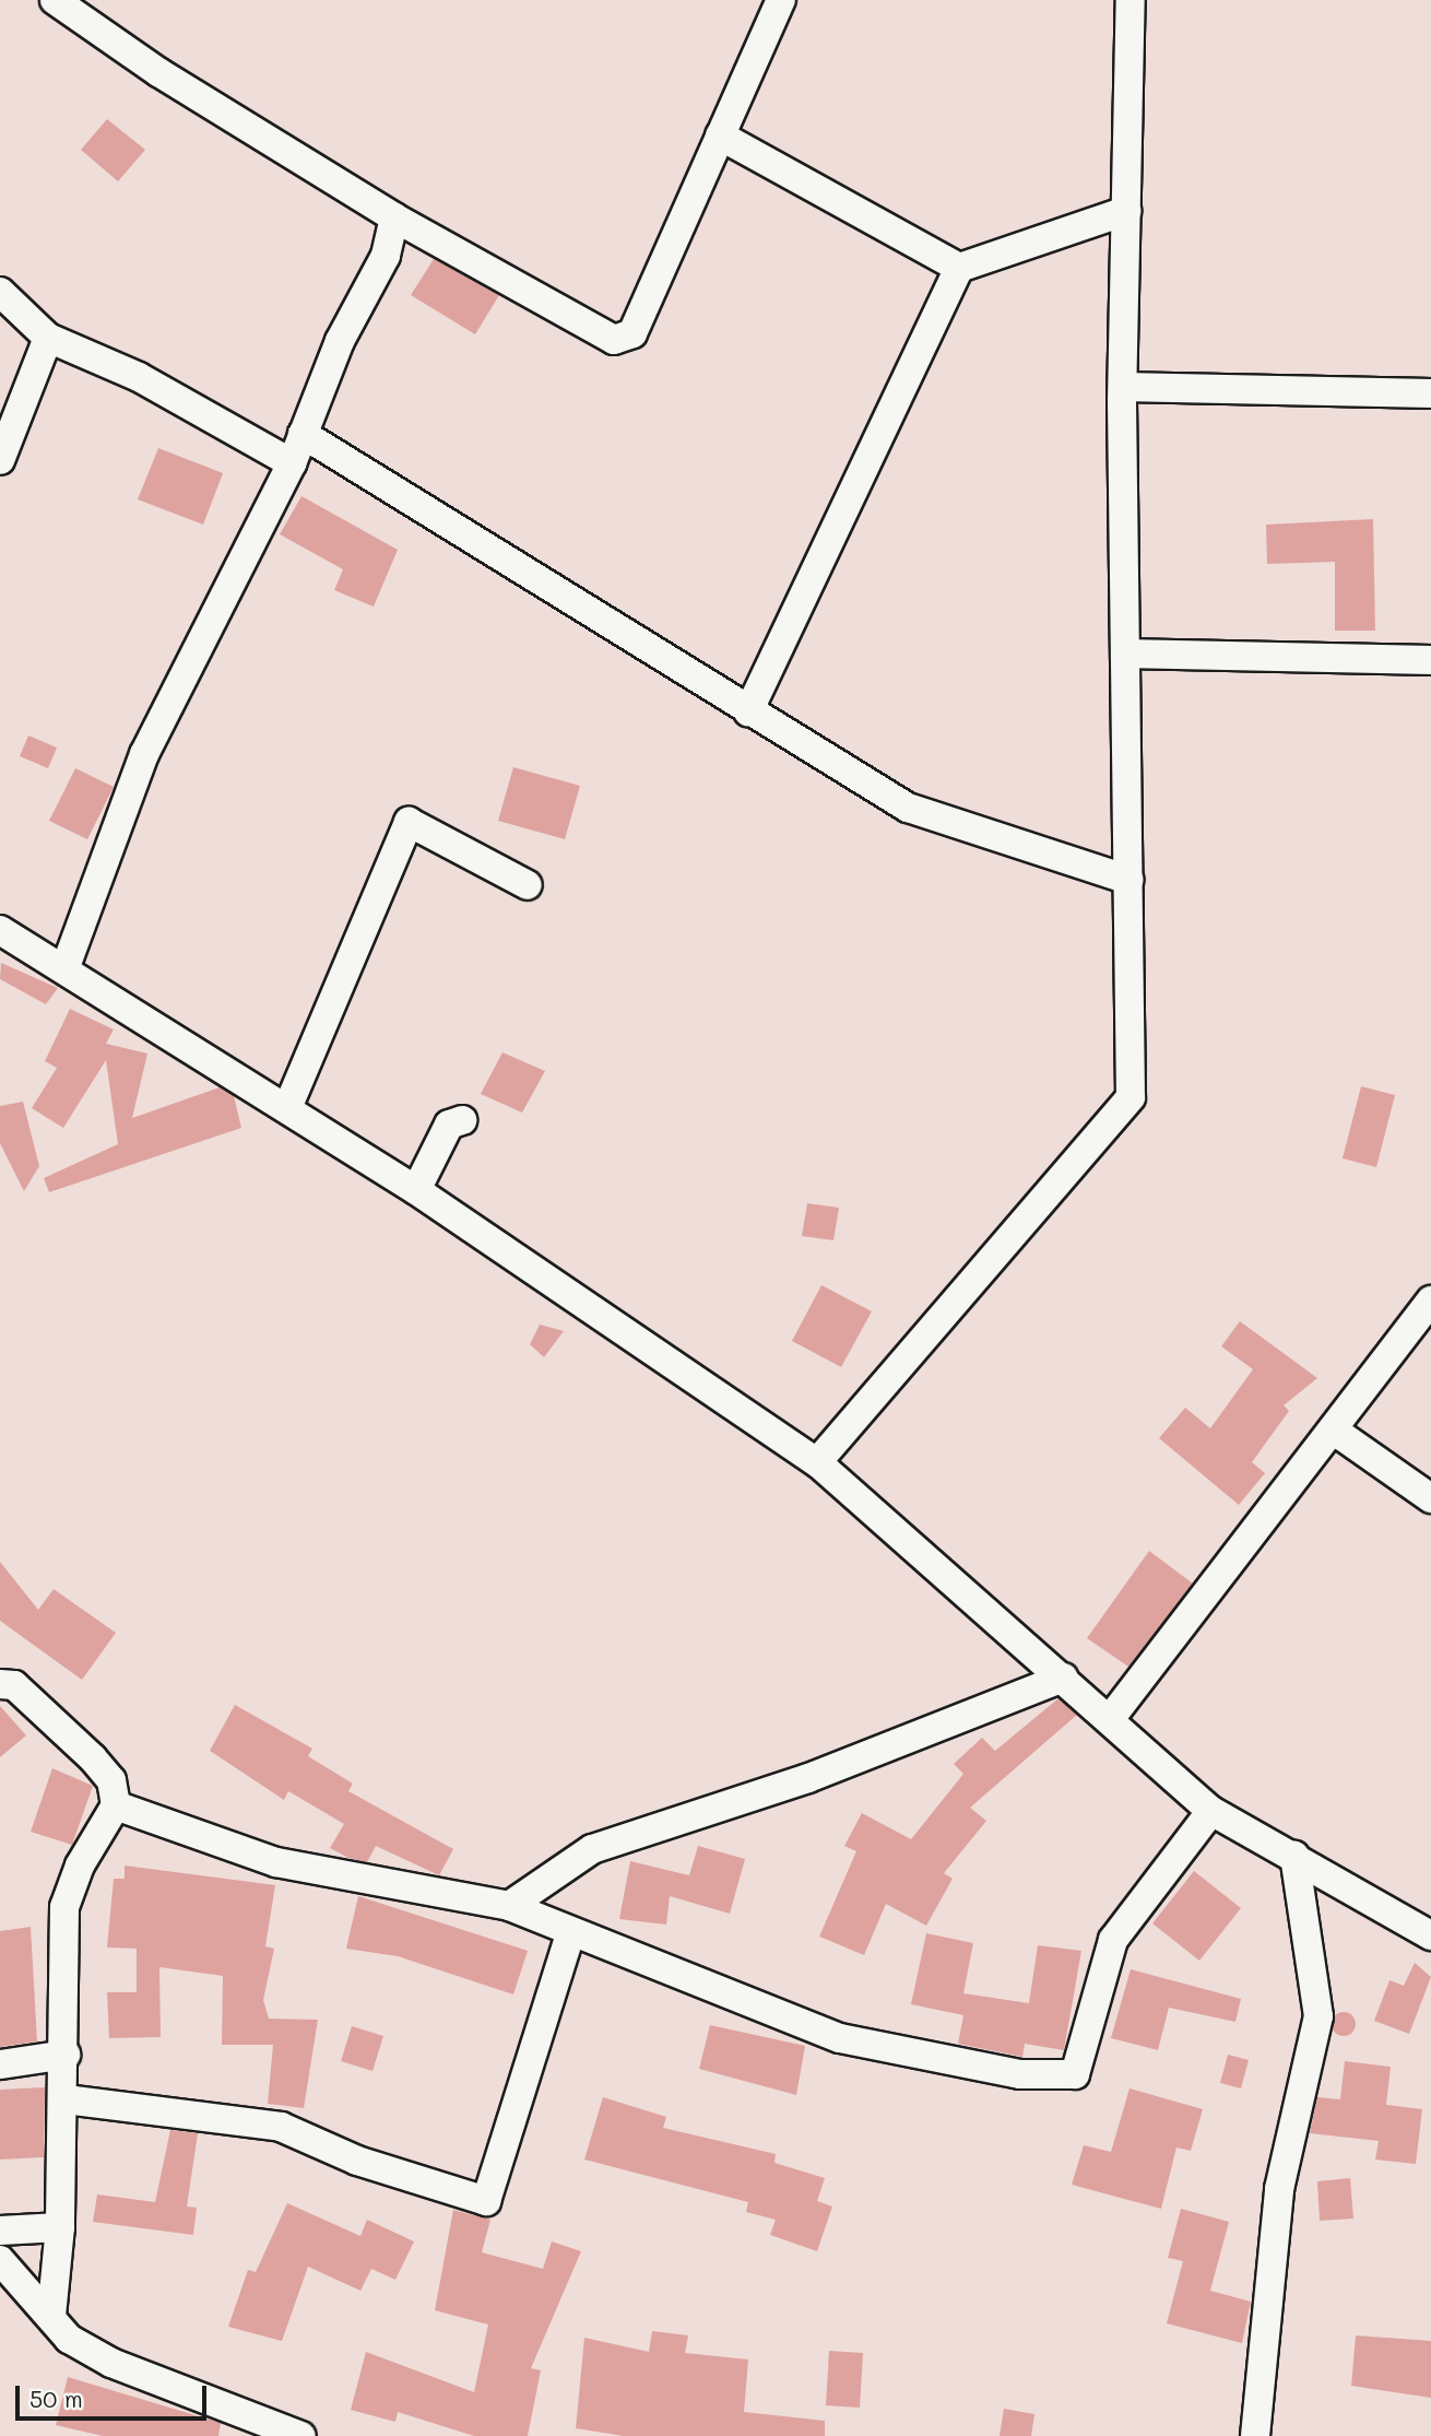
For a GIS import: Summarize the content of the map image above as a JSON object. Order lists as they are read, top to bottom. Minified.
{"scale_bar":"50 m"}
